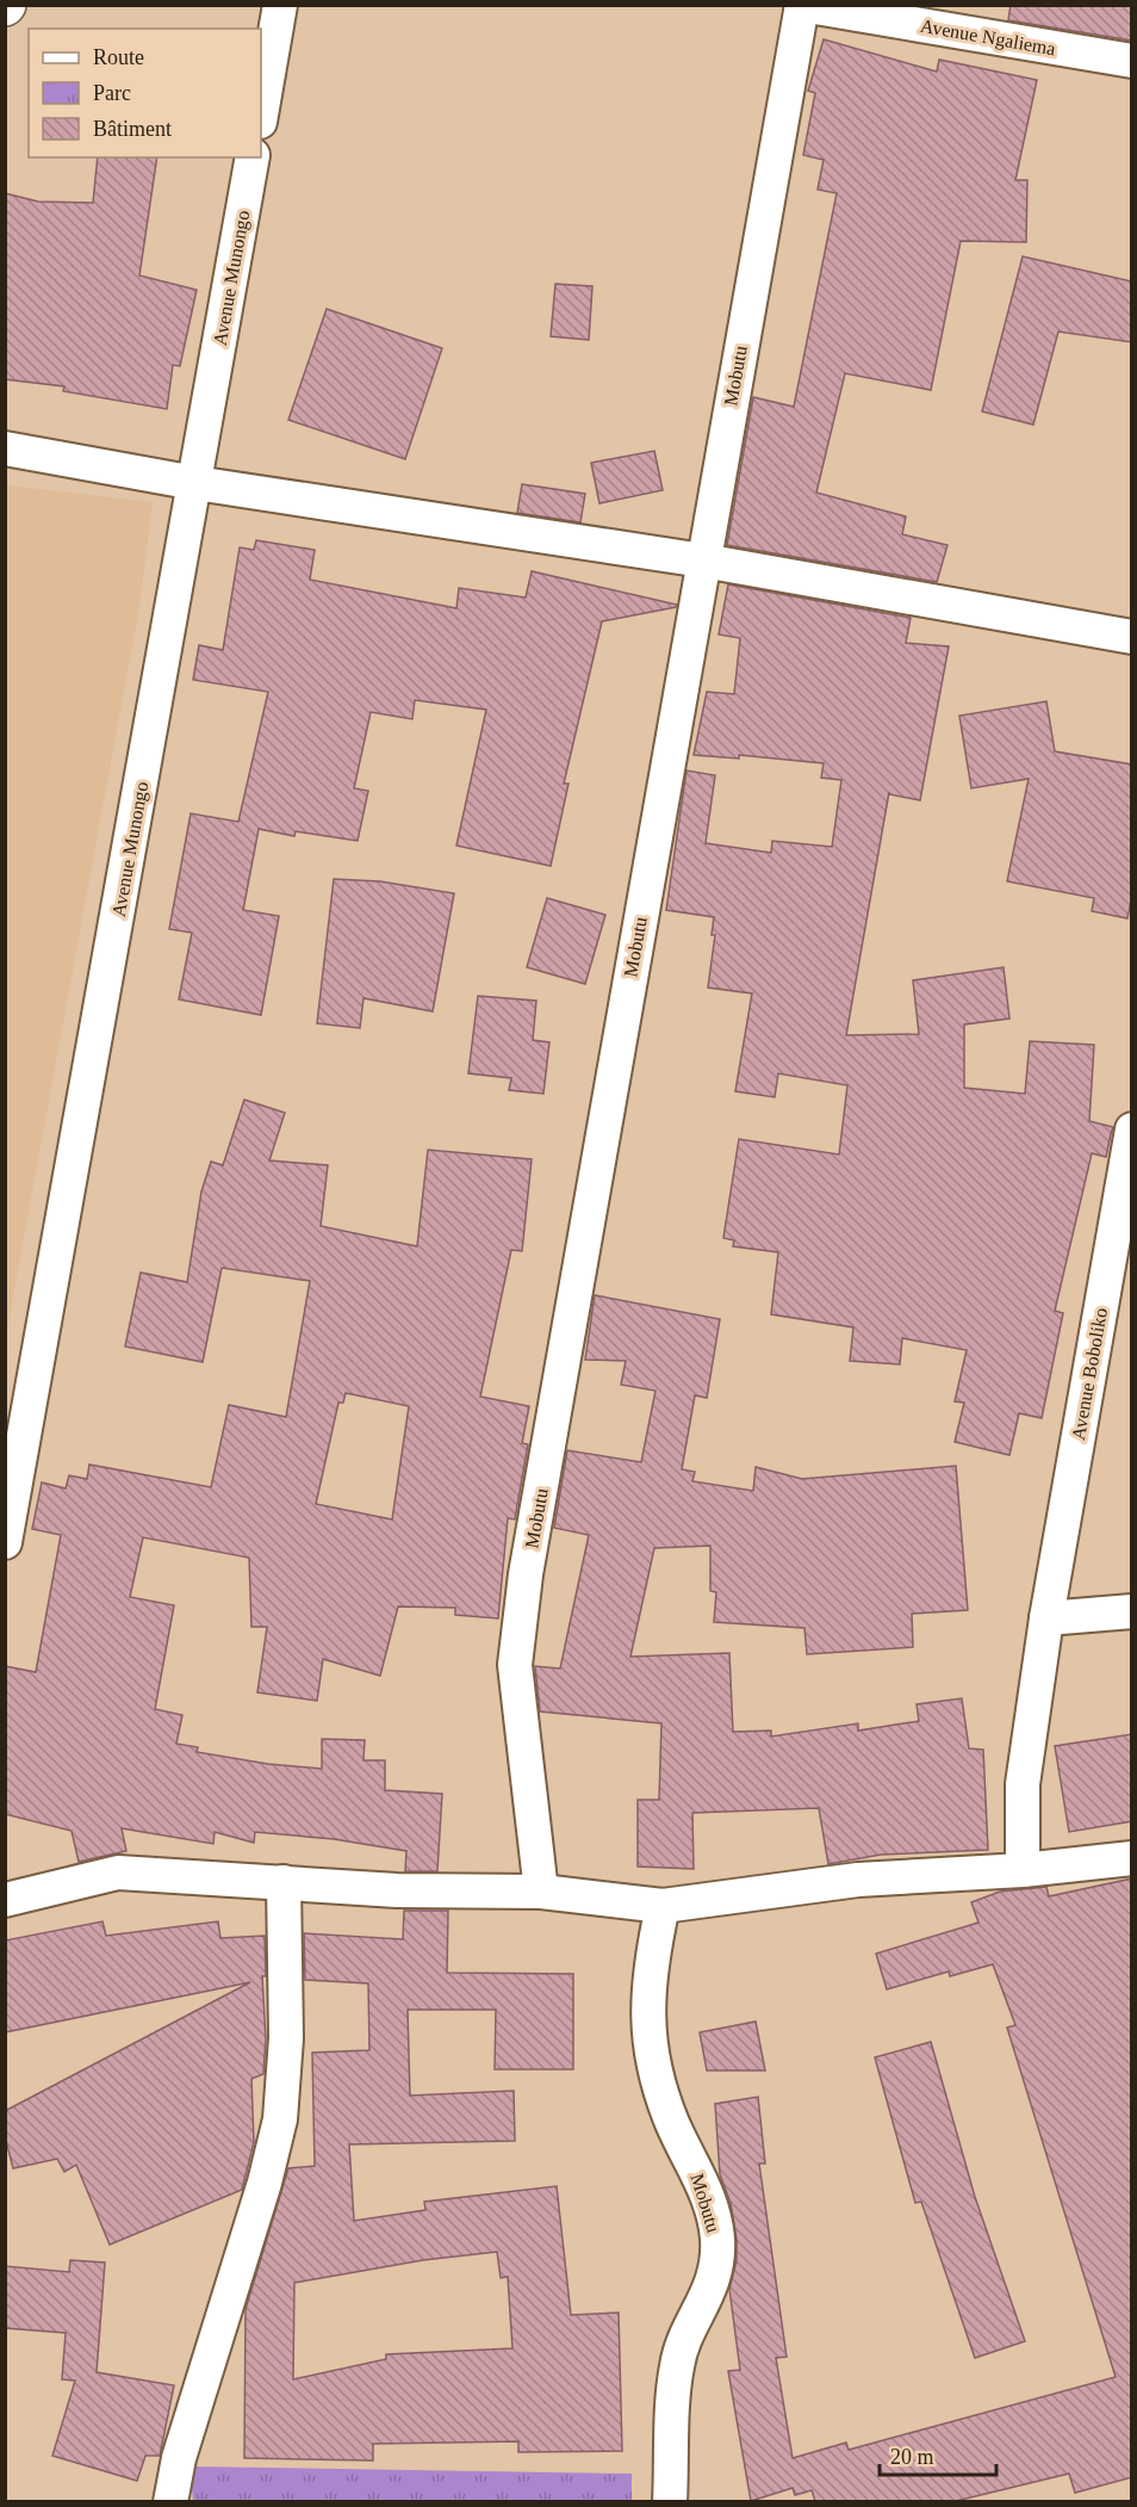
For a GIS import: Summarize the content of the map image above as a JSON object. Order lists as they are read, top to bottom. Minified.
{"streets":{"street":["Avenue Ngaliema","Avenue Munongo","Mobutu","Avenue Boboliko"]},"crossings":[["Avenue Ngaliema","Mobutu"]],"legend":["Route","Parc","Bâtiment"],"scale_bar":"20 m"}
